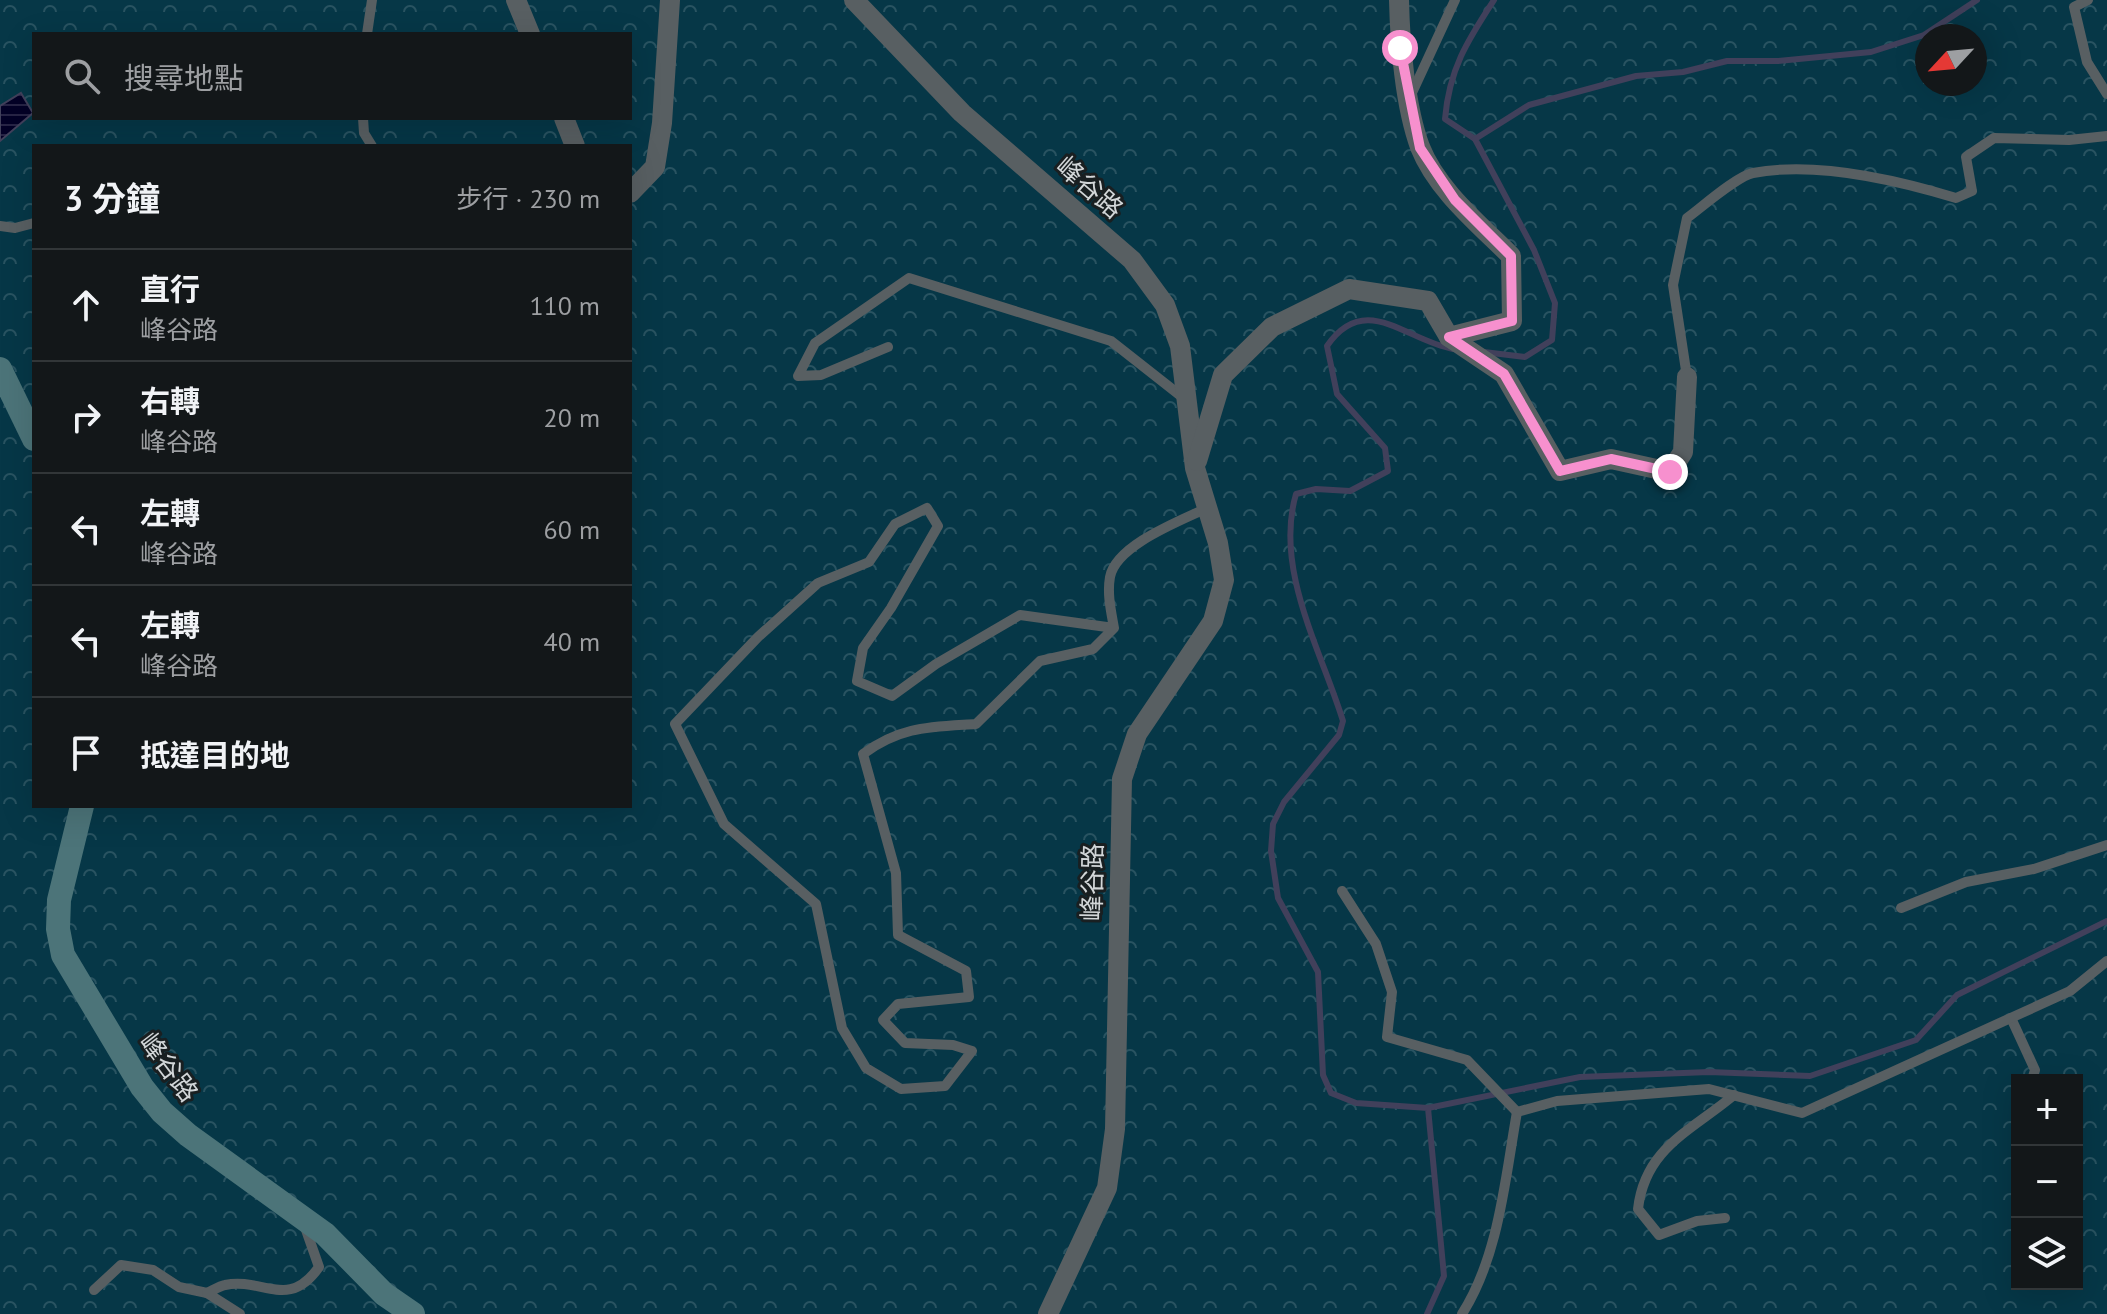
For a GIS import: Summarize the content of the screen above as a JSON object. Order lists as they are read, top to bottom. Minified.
{"streets":{"street":["峰谷路"]},"north":"bottom left","page":{"search":"搜尋地點","heading":["3 分鐘","步行 · 230 m"],"list":[["直行","峰谷路","110 m"],["右轉","峰谷路","20 m"],["左轉","峰谷路","60 m"],["左轉","峰谷路","40 m"],"抵達目的地"],"map_buttons":["+","−"]}}
